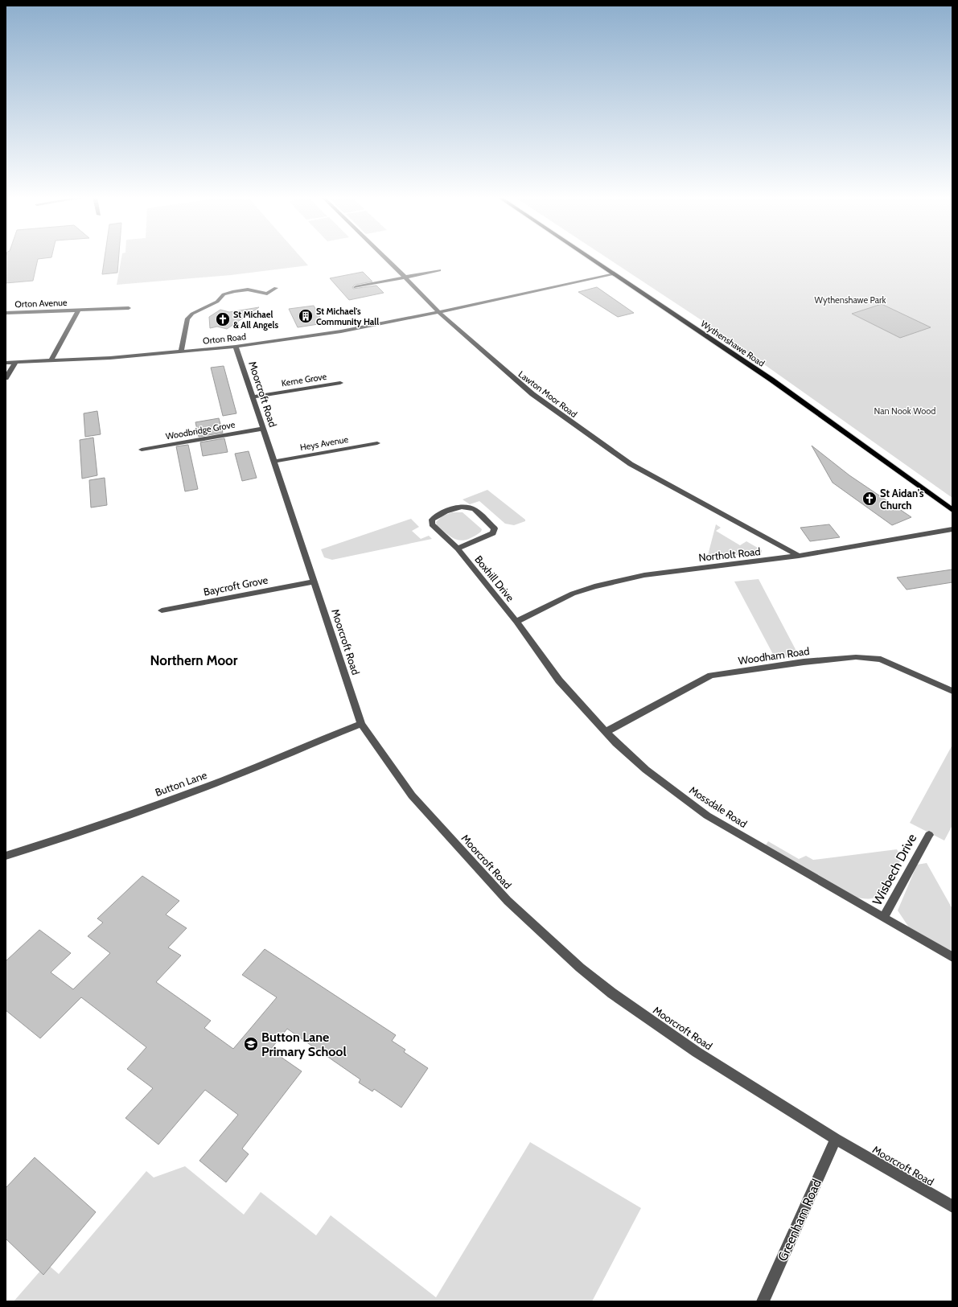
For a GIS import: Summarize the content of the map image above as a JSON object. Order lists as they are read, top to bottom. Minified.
{"streets":{"main road":["Wythenshawe Road"],"street":["Orton Avenue","Orton Road","Kerne Grove","Moorcroft Road","Lawton Moor Road","Woodbridge Grove","Heys Avenue","Northolt Road","Boxhill Drive","Baycroft Grove","Woodham Road","Button Lane","Mossdale Road","Wisbech Drive","Greenham Road"]},"crossings":[["Orton Avenue","Orton Road"],["Orton Road","Wythenshawe Road"],["Orton Road","Moorcroft Road"],["Orton Road","Lawton Moor Road"],["Kerne Grove","Moorcroft Road"],["Moorcroft Road","Woodbridge Grove"],["Moorcroft Road","Heys Avenue"],["Moorcroft Road","Baycroft Grove"],["Moorcroft Road","Button Lane"],["Moorcroft Road","Greenham Road"],["Lawton Moor Road","Northolt Road"],["Northolt Road","Boxhill Drive"],["Northolt Road","Mossdale Road"],["Boxhill Drive","Mossdale Road"],["Woodham Road","Mossdale Road"],["Mossdale Road","Wisbech Drive"]],"districts":["Northern Moor"],"parks":["Wythenshawe Park","Nan Nook Wood"],"places":{"building":["St Michael's Community Hall"],"church":["St Michael & All Angels","St Aidan's Church"],"school or university":["Button Lane Primary School"]}}
